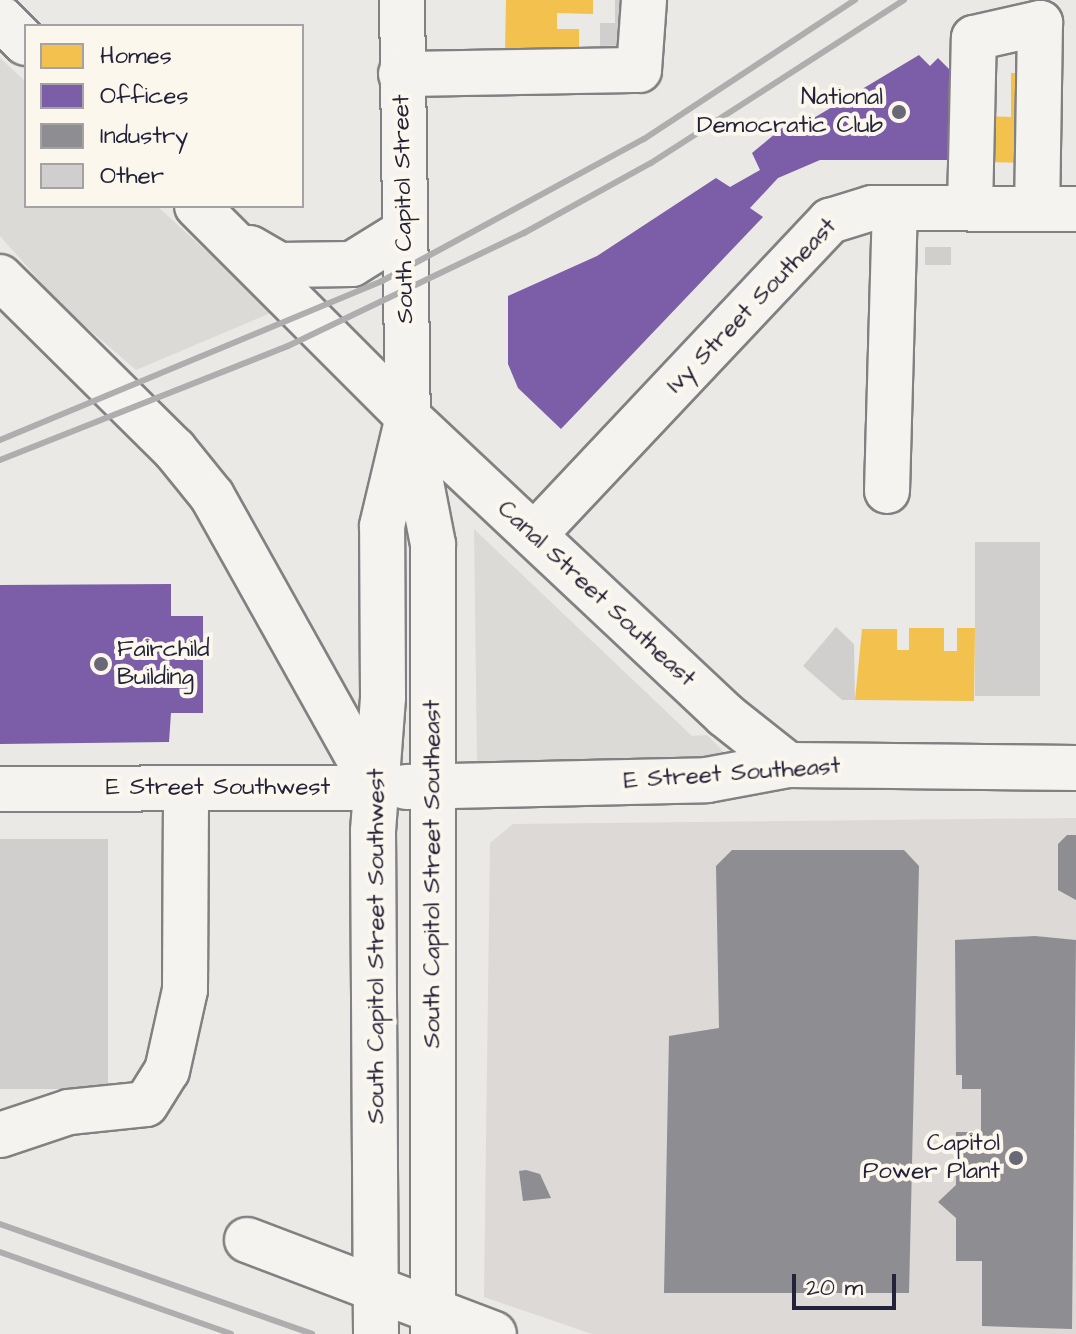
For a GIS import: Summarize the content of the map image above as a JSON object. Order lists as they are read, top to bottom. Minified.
{"streets":{"main road":["South Capitol Street","Ivy Street Southeast","Canal Street Southeast","E Street Southeast","E Street Southwest","South Capitol Street Southeast","South Capitol Street Southwest"]},"crossings":[["South Capitol Street","Canal Street Southeast"],["South Capitol Street","South Capitol Street Southeast"],["South Capitol Street","South Capitol Street Southwest"],["Ivy Street Southeast","Canal Street Southeast"],["Canal Street Southeast","E Street Southeast"],["Canal Street Southeast","South Capitol Street Southeast"],["Canal Street Southeast","South Capitol Street Southwest"],["E Street Southeast","E Street Southwest"],["E Street Southeast","South Capitol Street Southeast"],["E Street Southwest","South Capitol Street Southeast"],["E Street Southwest","South Capitol Street Southwest"],["South Capitol Street Southeast","South Capitol Street Southwest"]],"places":["National Democratic Club","Fairchild Building","Capitol Power Plant"],"legend":["Homes","Offices","Industry","Other"],"scale_bar":"20 m"}
